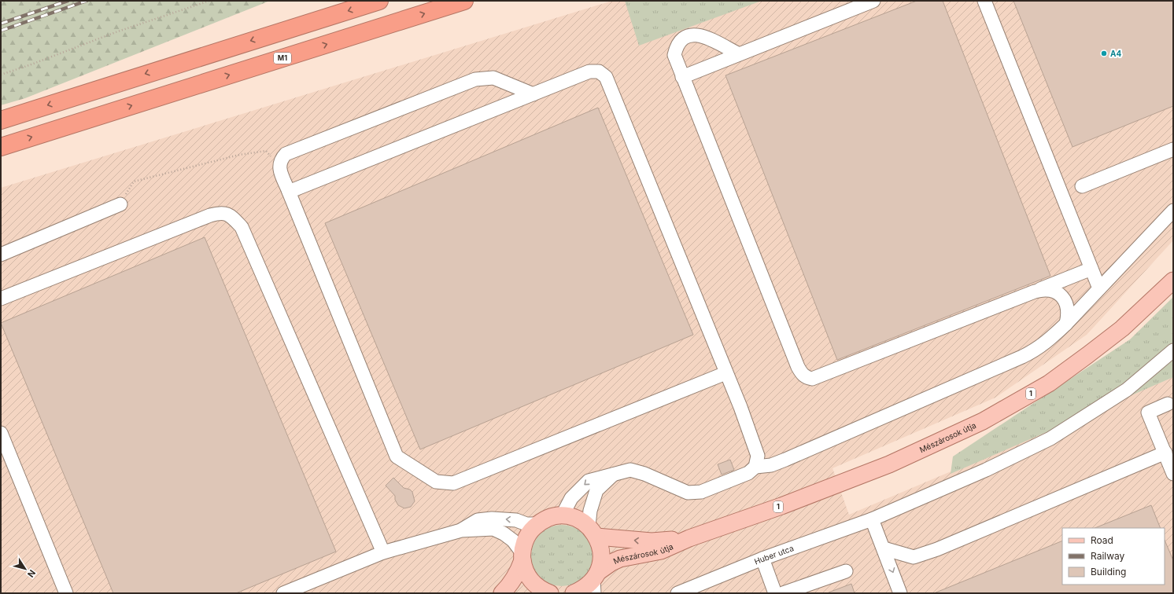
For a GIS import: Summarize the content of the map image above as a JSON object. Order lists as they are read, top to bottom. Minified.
{"streets":{"highway":["M1"],"main road":["1","Mészárosok útja"],"street":["Huber utca"]},"places":["A4"],"legend":["Road","Railway","Building"],"north":"bottom right"}
